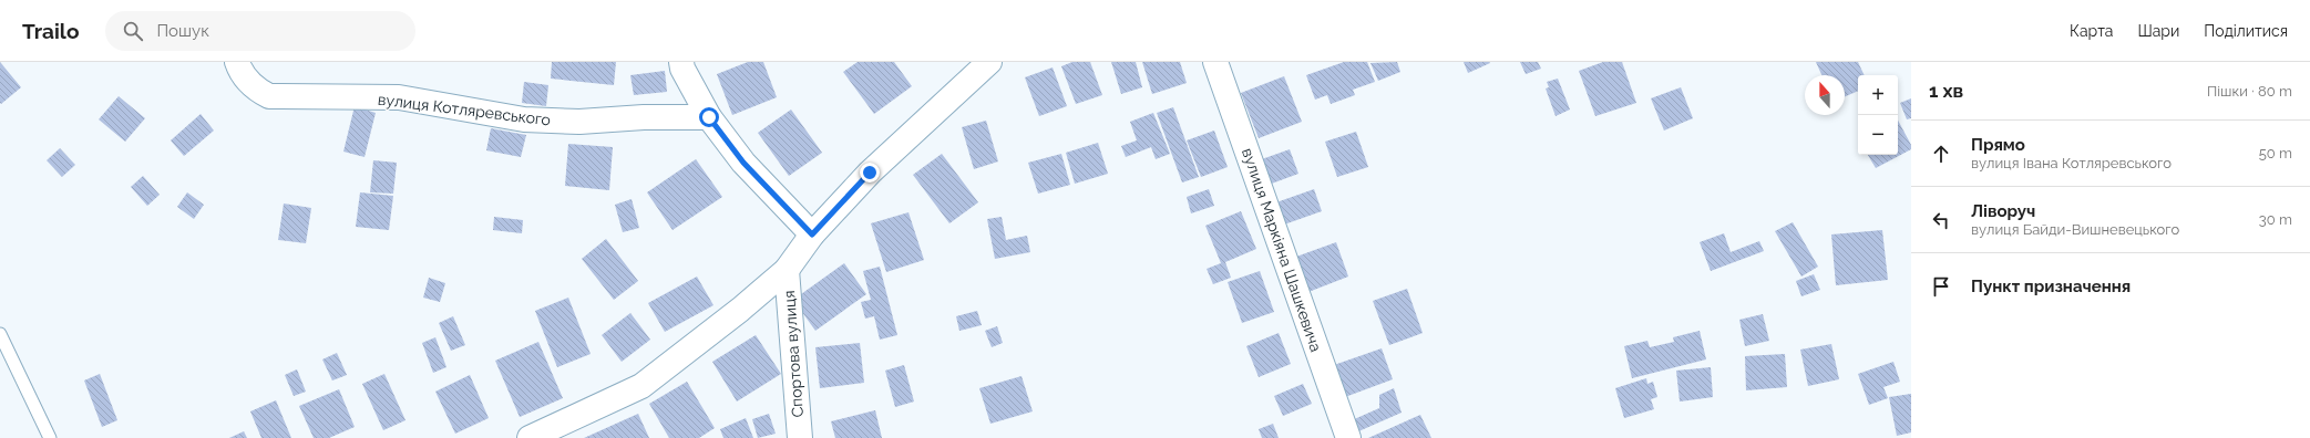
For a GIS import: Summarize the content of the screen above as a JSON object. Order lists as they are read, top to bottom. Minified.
{"streets":{"street":["вулиця Котляревського","вулиця Маркіяна Шашкевича","Спортова вулиця"]},"north":"top","page":{"header":"Trailo","search":"Пошук","nav":["Карта","Шари","Поділитися"],"heading":["1 хв","Пішки · 80 m"],"map_buttons":["+","−"],"list":[["Прямо","вулиця Івана Котляревського","50 m"],["Ліворуч","вулиця Байди-Вишневецького","30 m"],"Пункт призначення"]}}
